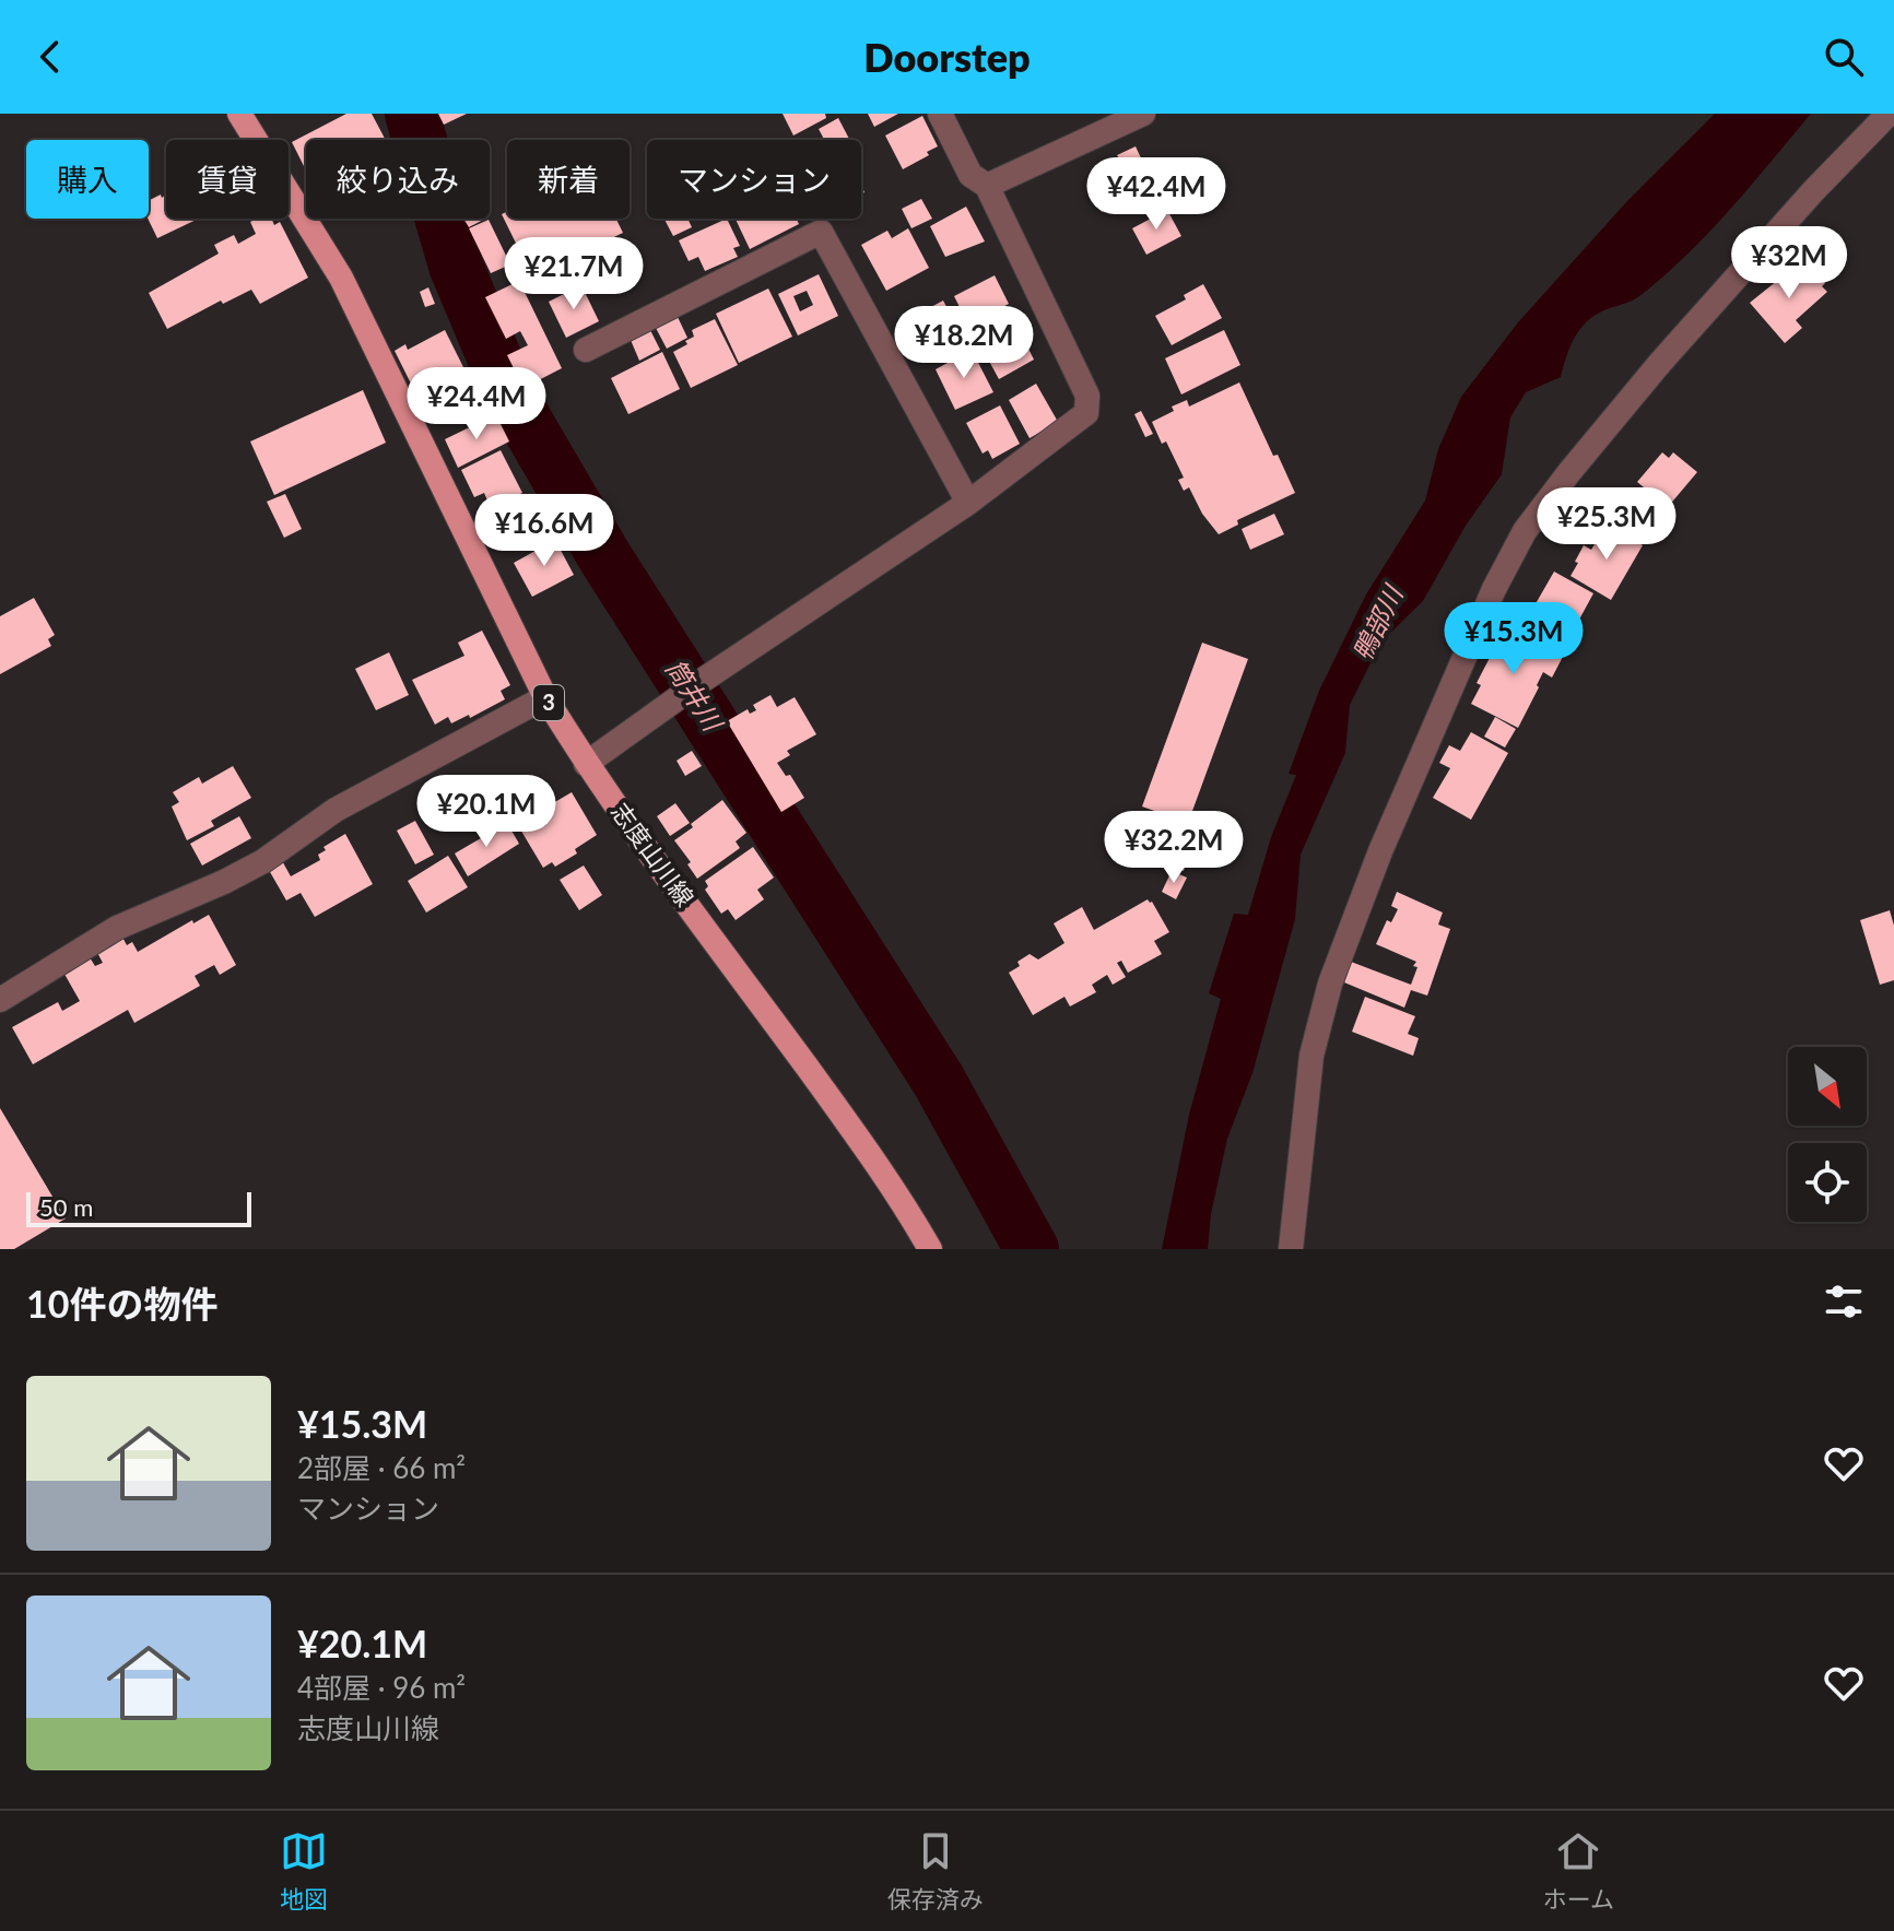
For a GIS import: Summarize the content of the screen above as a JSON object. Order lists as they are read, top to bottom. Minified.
{"streets":{"main road":["3","志度山川線"]},"water":["鴨部川","筒井川"],"scale_bar":"50 m","north":"bottom right","page":{"header":"Doorstep","chip":["購入","賃貸","絞り込み","新着","マンション"],"price":["¥42.4M","¥32M","¥21.7M","¥18.2M","¥24.4M","¥25.3M","¥16.6M","¥15.3M","¥20.1M","¥32.2M"],"scale":"50 m","heading":"10件の物件","list":[{"name":"¥15.3M","note":"2部屋 · 66 m² · マンション"},{"name":"¥20.1M","note":"4部屋 · 96 m² · 志度山川線"}],"tabs":["地図","保存済み","ホーム"]}}
